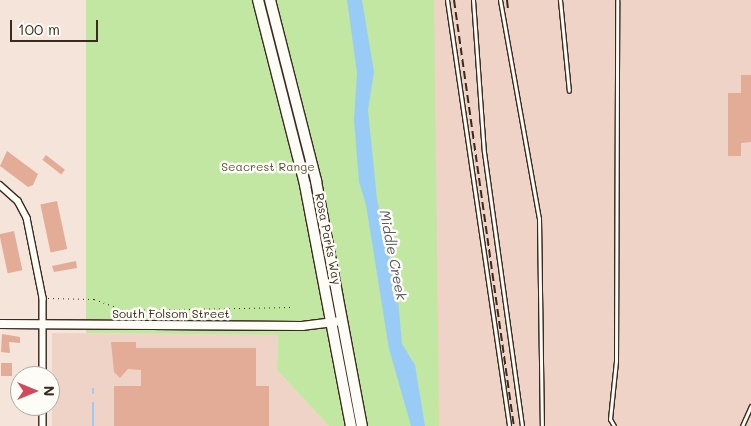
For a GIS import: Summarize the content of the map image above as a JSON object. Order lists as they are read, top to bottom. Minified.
{"streets":{"highway":["Rosa Parks Way"],"street":["South Folsom Street"]},"crossings":[["Rosa Parks Way","South Folsom Street"]],"water":["Middle Creek"],"parks":["Seacrest Range"],"scale_bar":"100 m","north":"right"}
